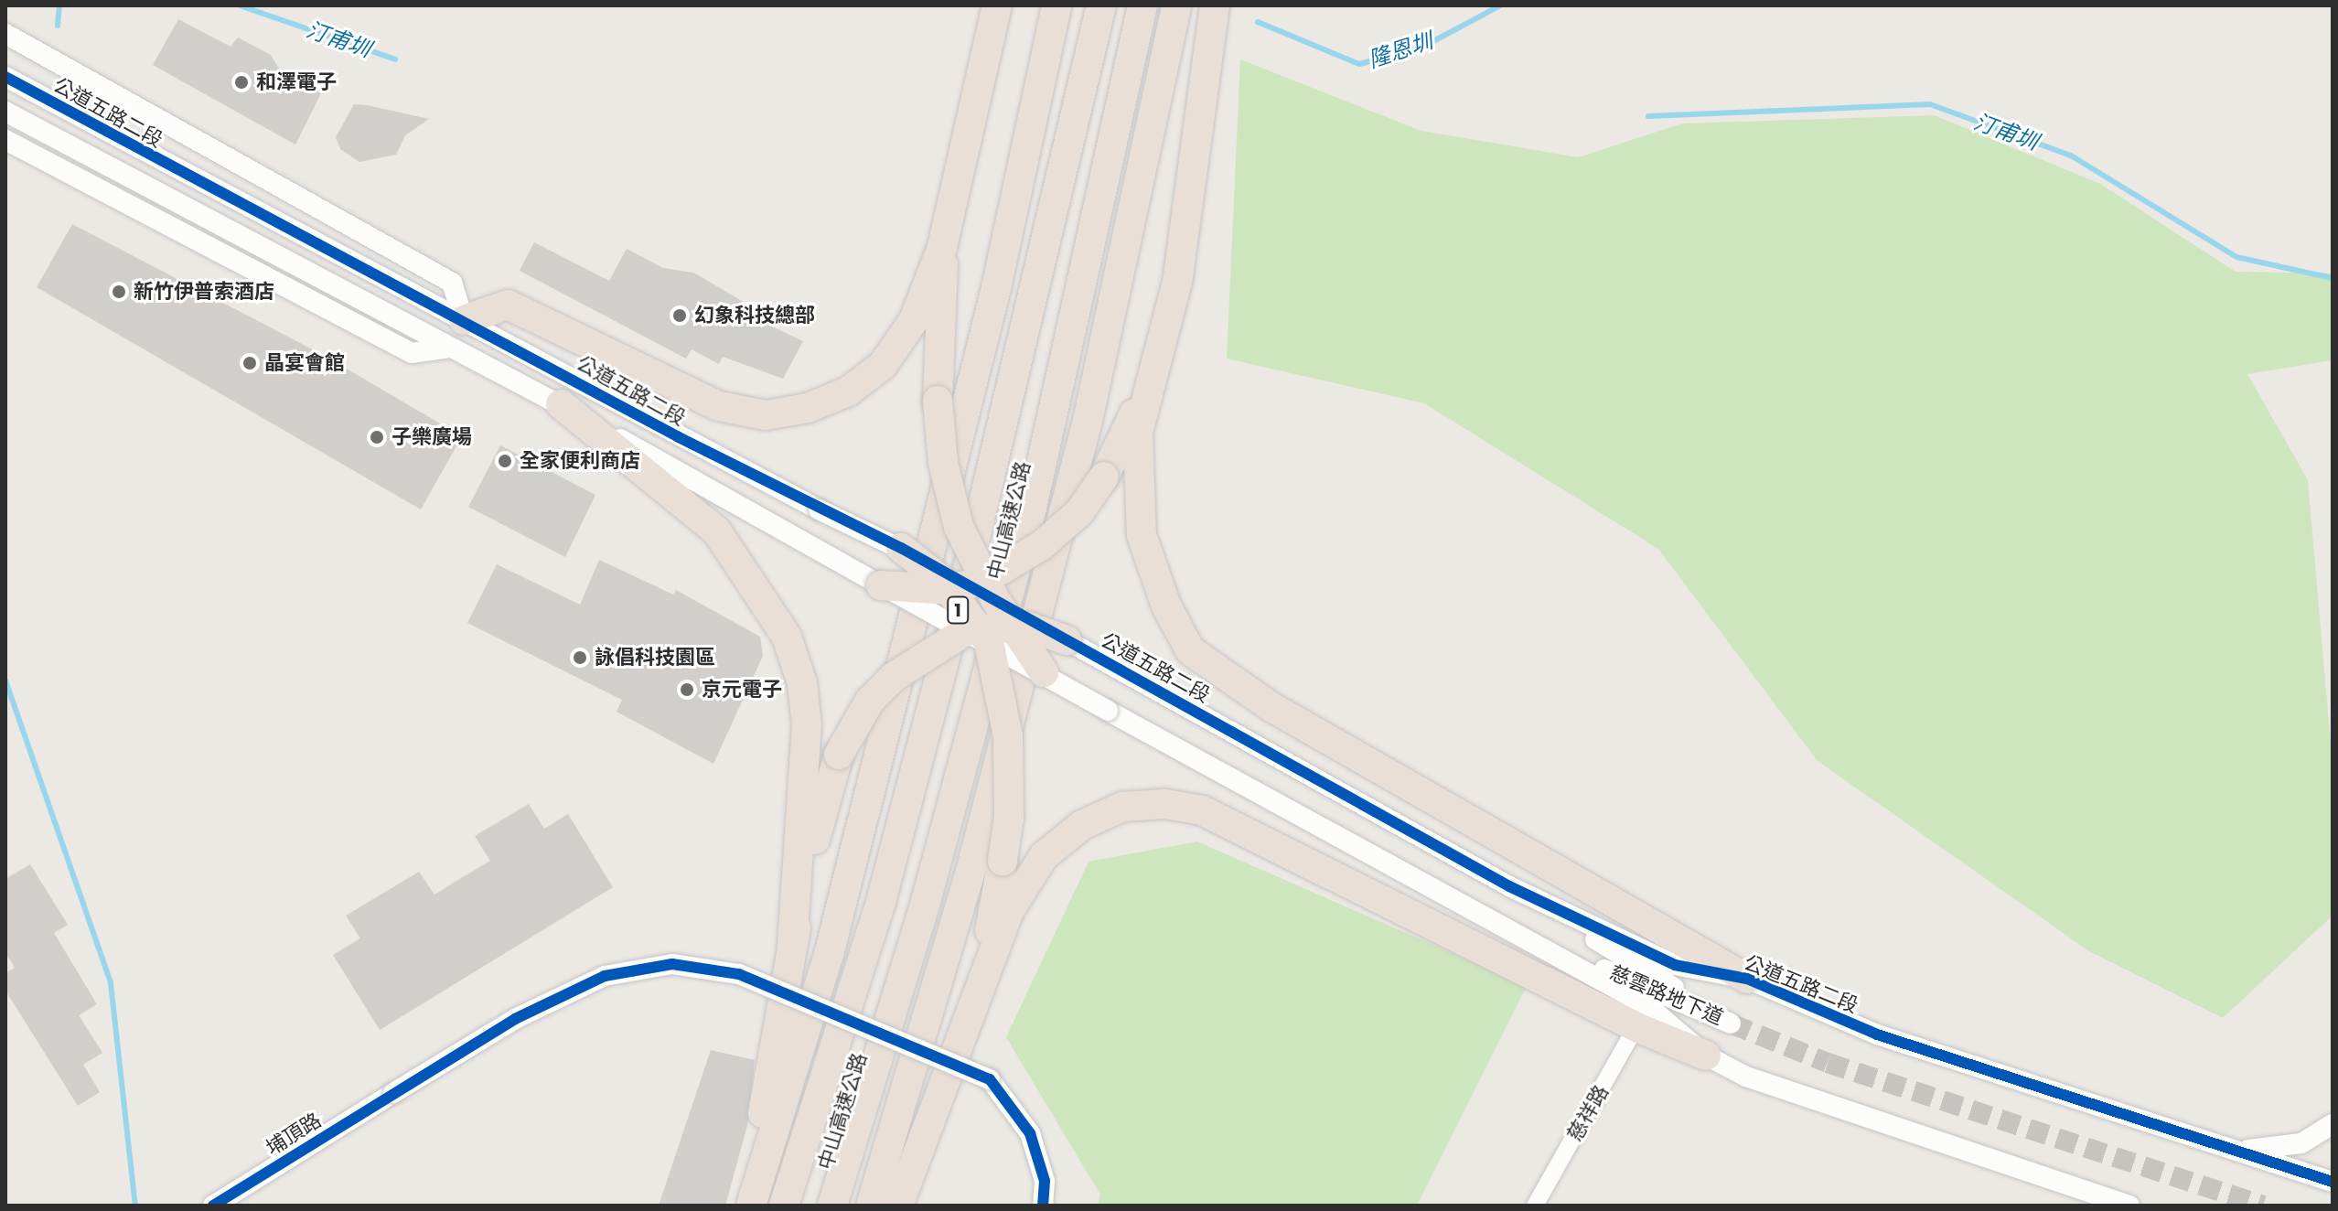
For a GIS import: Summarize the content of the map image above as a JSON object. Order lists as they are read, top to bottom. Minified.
{"streets":{"highway":["中山高速公路","1"],"street":["公道五路二段","慈雲路地下道","慈祥路","埔頂路"]},"crossings":[["公道五路二段","慈雲路地下道"]],"water":["汀甫圳","隆恩圳"],"places":["和澤電子","新竹伊普索酒店","幻象科技總部","晶宴會館","子樂廣場","全家便利商店","詠倡科技園區","京元電子"]}
